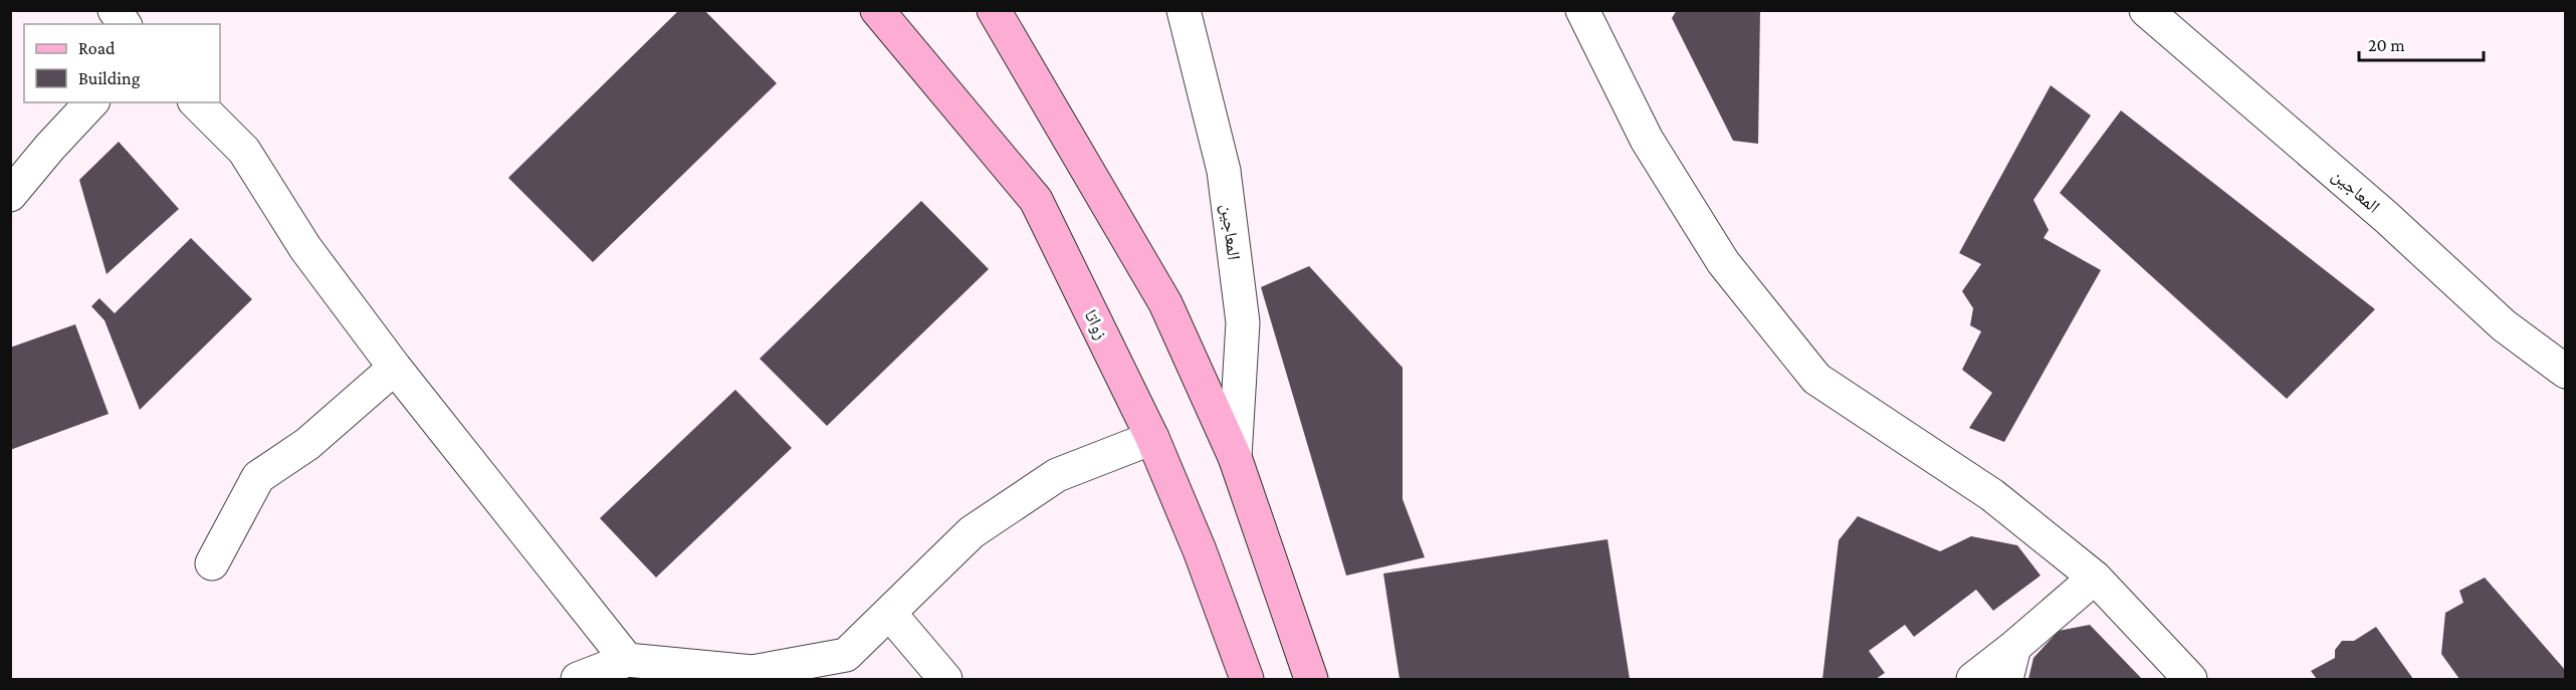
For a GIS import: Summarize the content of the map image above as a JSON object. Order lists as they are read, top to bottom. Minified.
{"streets":{"main road":["زواتا"],"street":["المعاجين"]},"legend":["Road","Building"],"scale_bar":"20 m"}
